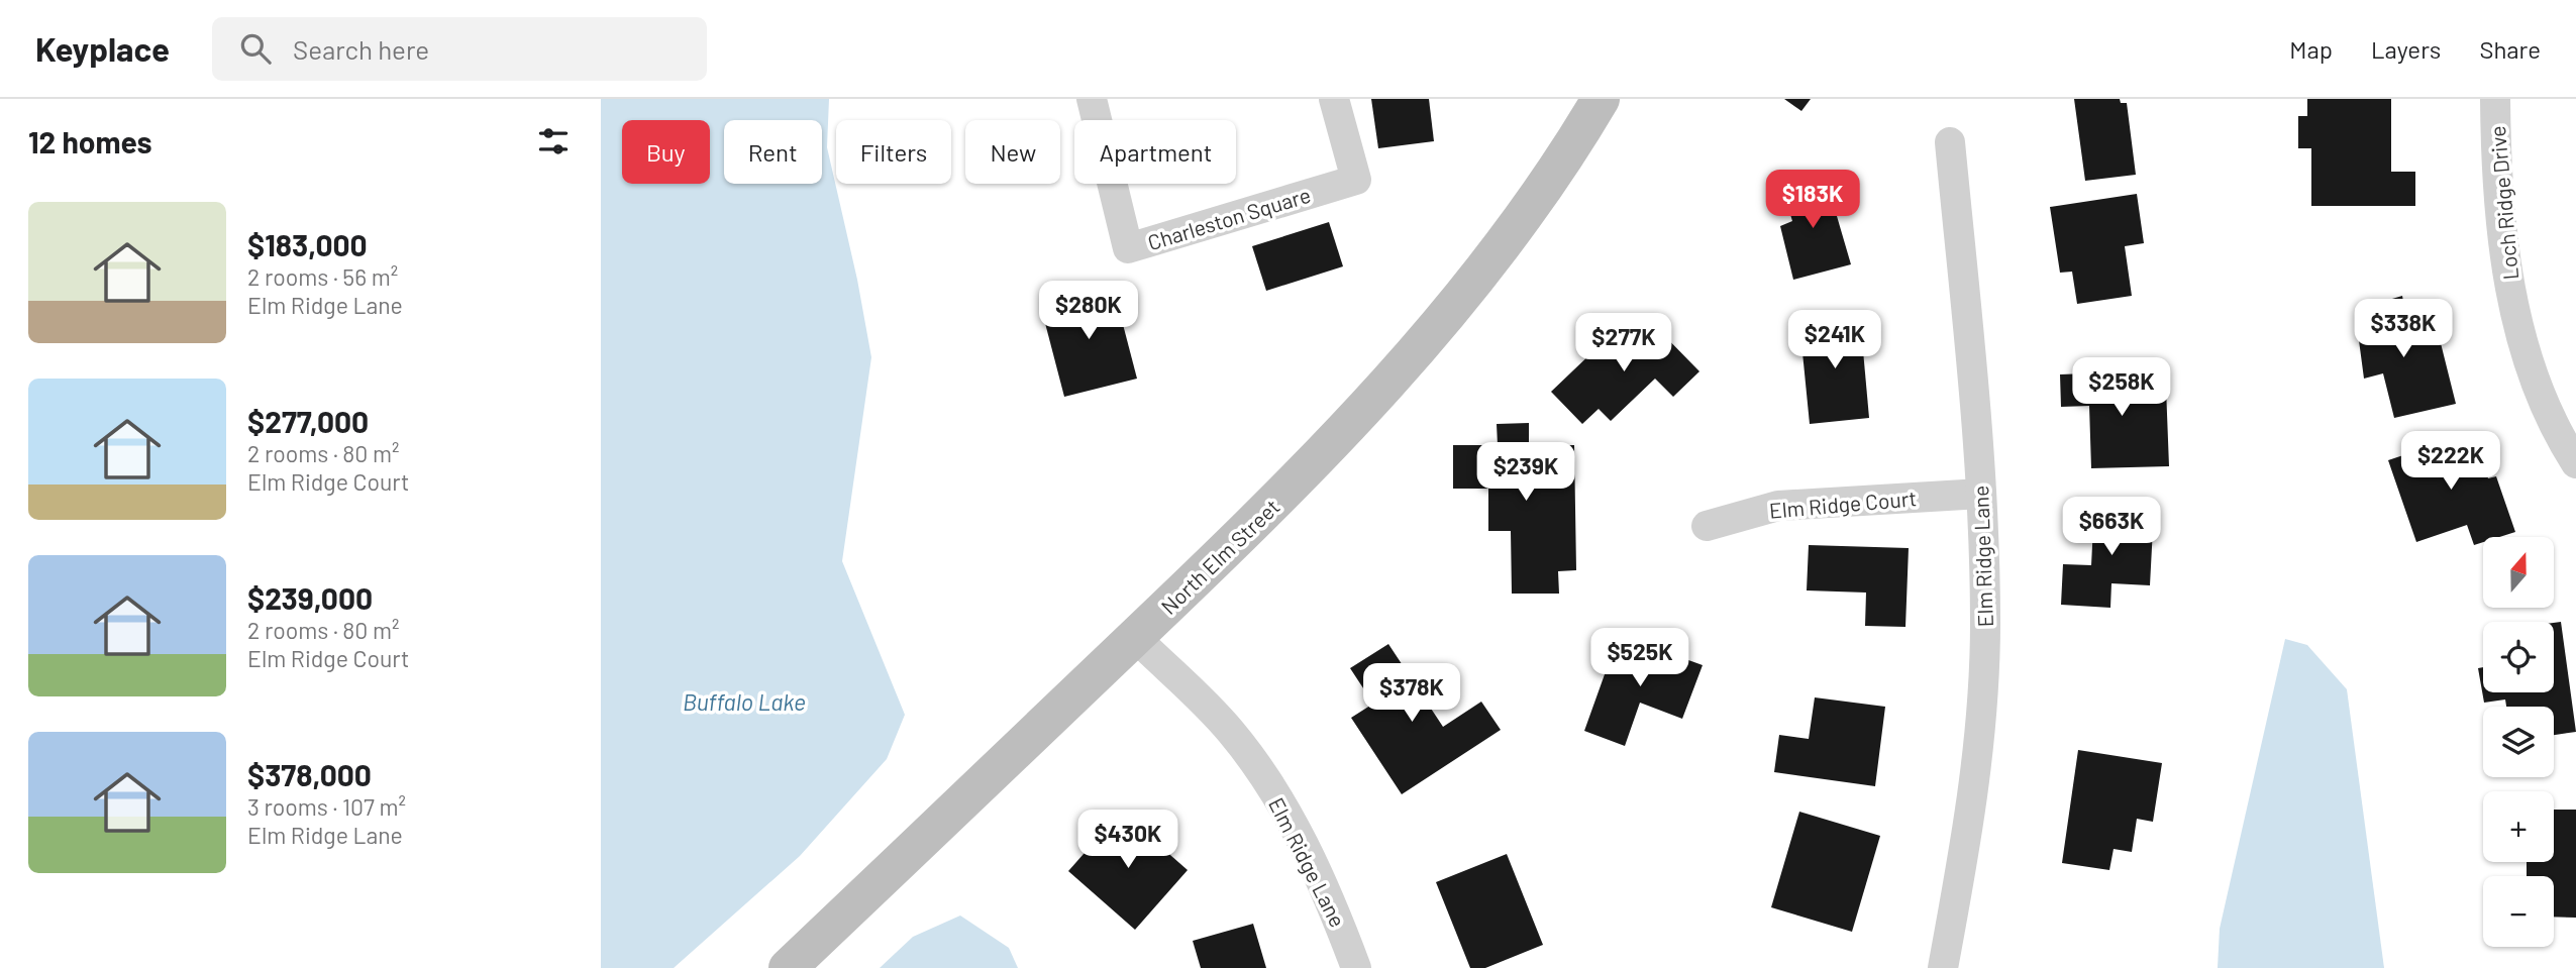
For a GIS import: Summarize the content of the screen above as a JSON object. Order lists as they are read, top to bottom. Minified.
{"streets":{"main road":["North Elm Street"],"street":["Loch Ridge Drive","Charleston Square","Elm Ridge Court","Elm Ridge Lane"]},"crossings":[["Elm Ridge Court","Elm Ridge Lane"],["North Elm Street","Elm Ridge Lane"]],"water":["Buffalo Lake"],"north":"top","page":{"header":"Keyplace","search":"Search here","nav":["Map","Layers","Share"],"heading":"12 homes","chip":["Buy","Rent","Filters","New","Apartment"],"price":["$183K","$280K","$338K","$241K","$277K","$258K","$222K","$239K","$663K","$525K","$378K","$430K"],"list":[{"name":"$183,000","note":"2 rooms · 56 m² · Elm Ridge Lane"},{"name":"$277,000","note":"2 rooms · 80 m² · Elm Ridge Court"},{"name":"$239,000","note":"2 rooms · 80 m² · Elm Ridge Court"},{"name":"$378,000","note":"3 rooms · 107 m² · Elm Ridge Lane"}],"map_buttons":["+","−"]}}
